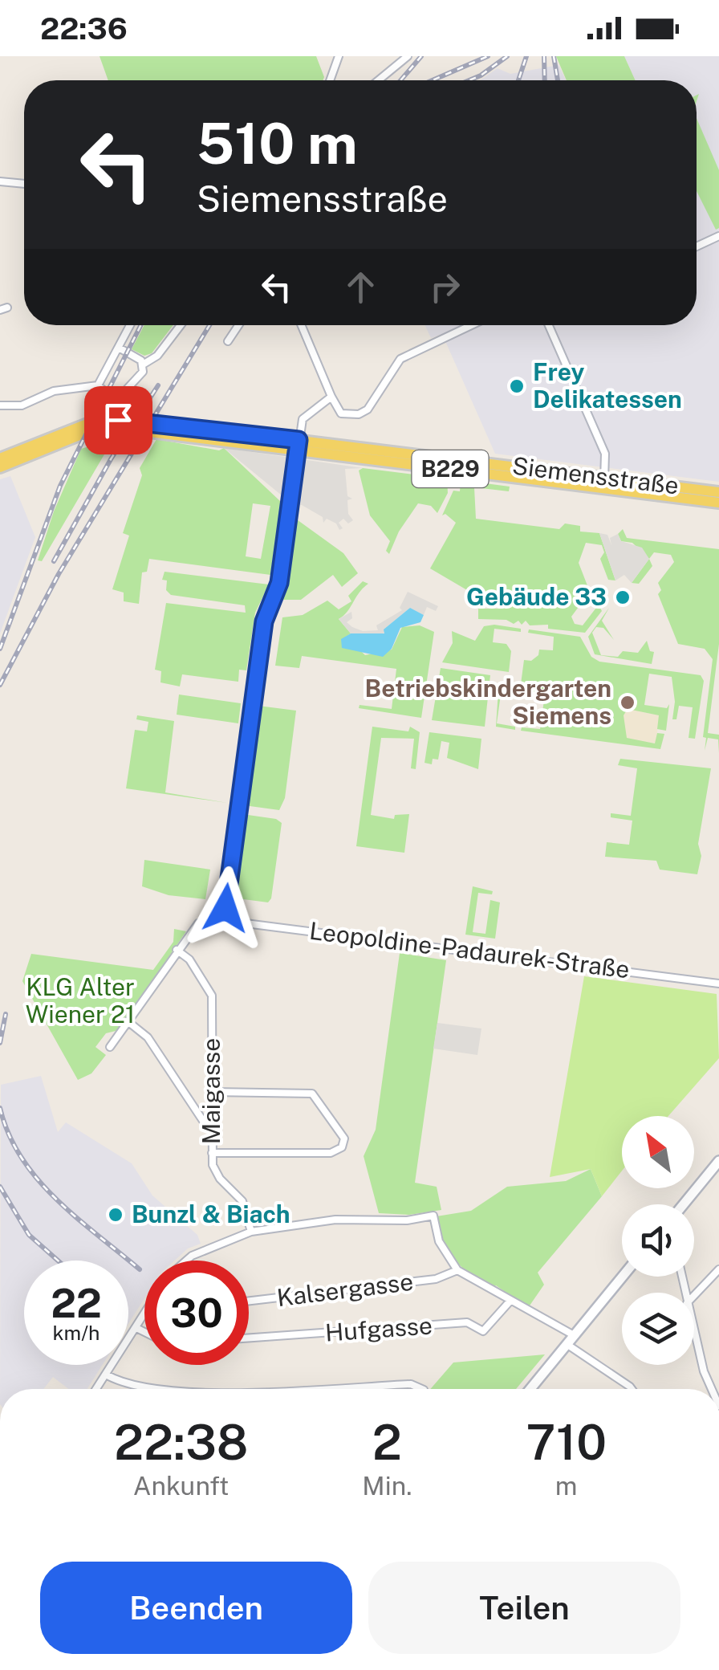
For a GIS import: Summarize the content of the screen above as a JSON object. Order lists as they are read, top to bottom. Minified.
{"streets":{"main road":["B229","Siemensstraße"],"street":["Leopoldine-Padaurek-Straße","Maigasse","Kalsergasse","Hufgasse"]},"crossings":[["B229","Siemensstraße"],["Siemensstraße","Leopoldine-Padaurek-Straße"]],"parks":["KLG Alter Wiener 21"],"places":["Frey Delikatessen","Gebäude 33","Betriebskindergarten Siemens","Bunzl & Biach"],"north":"top left","page":{"status":"22:36","turn":["510 m","Siemensstraße"],"speed":"22 km/h","limit":"30","eta":["22:38","Ankunft","2","Min.","710","m"],"buttons":["Beenden","Teilen"]}}
